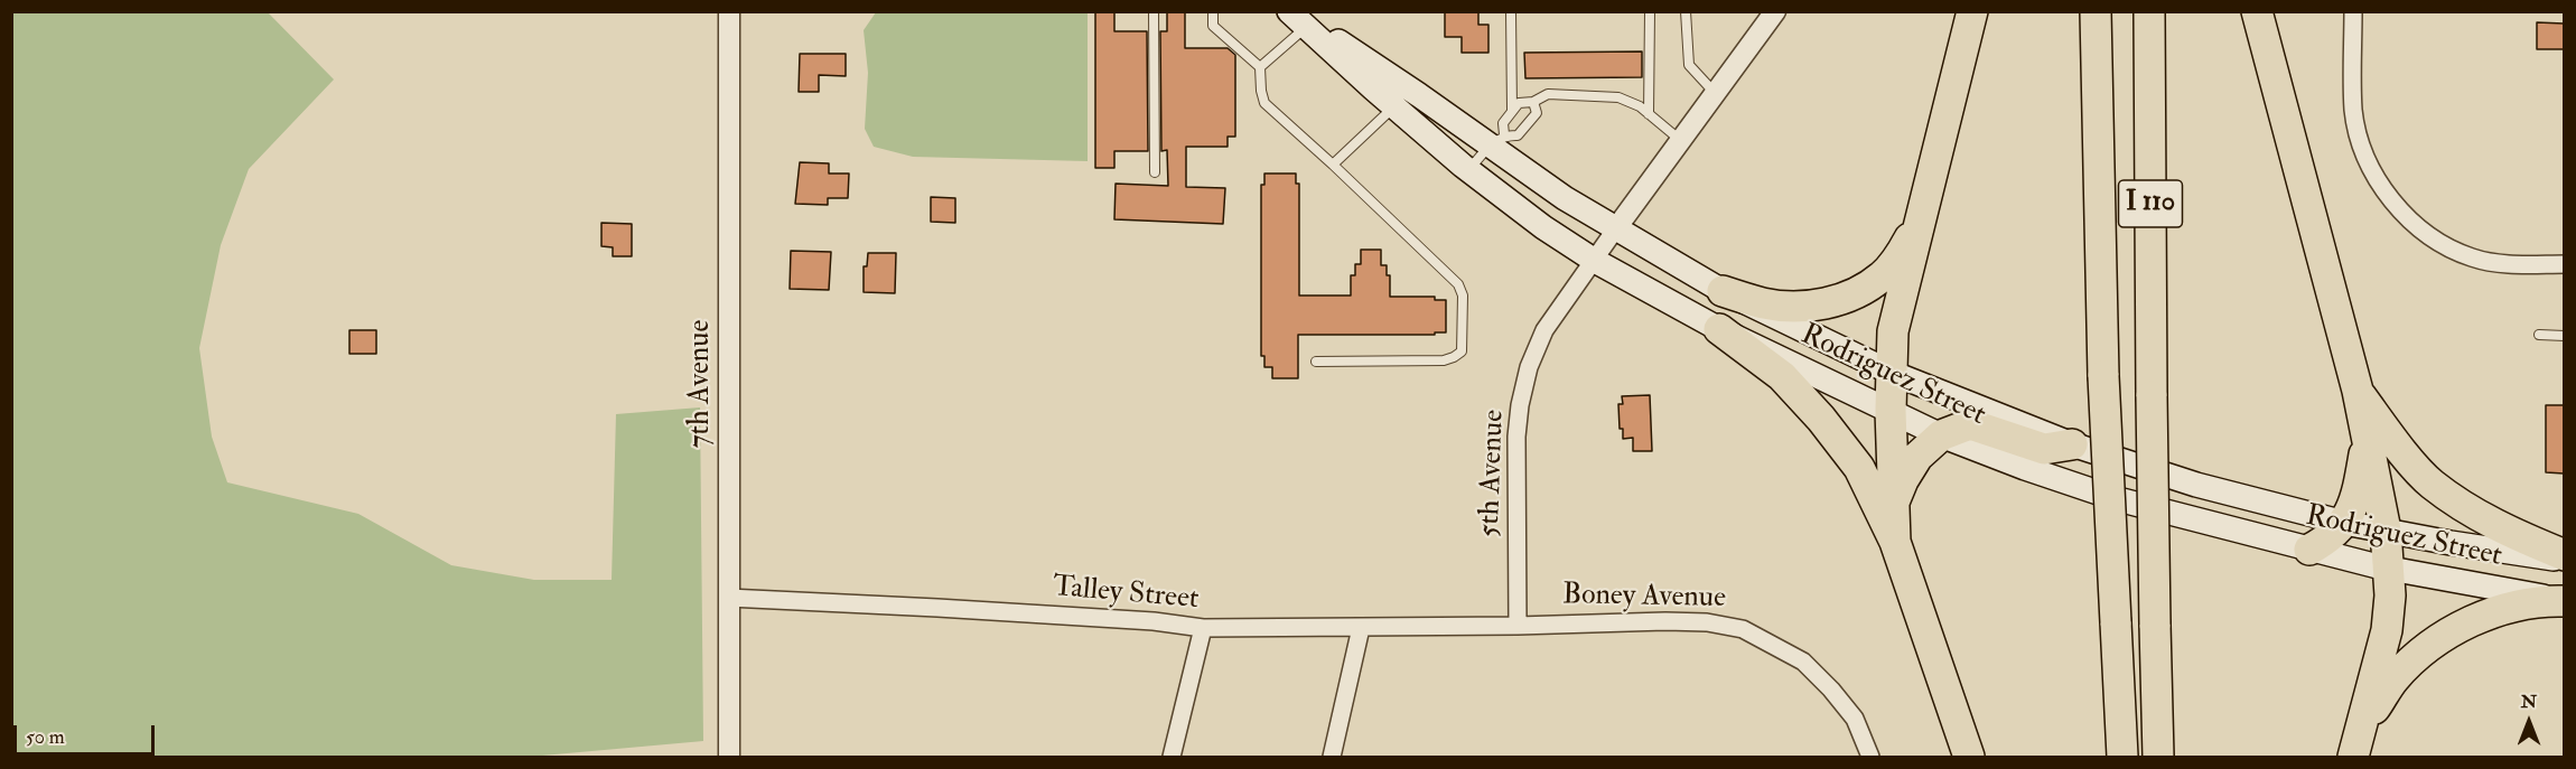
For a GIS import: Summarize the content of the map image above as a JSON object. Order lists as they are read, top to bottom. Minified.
{"streets":{"highway":["I 110"],"main road":["Rodriguez Street"],"street":["7th Avenue","5th Avenue","Talley Street","Boney Avenue"]},"crossings":[["Rodriguez Street","5th Avenue"],["7th Avenue","Talley Street"],["5th Avenue","Talley Street"],["5th Avenue","Boney Avenue"],["Talley Street","Boney Avenue"]],"scale_bar":"50 m","north":"top"}
